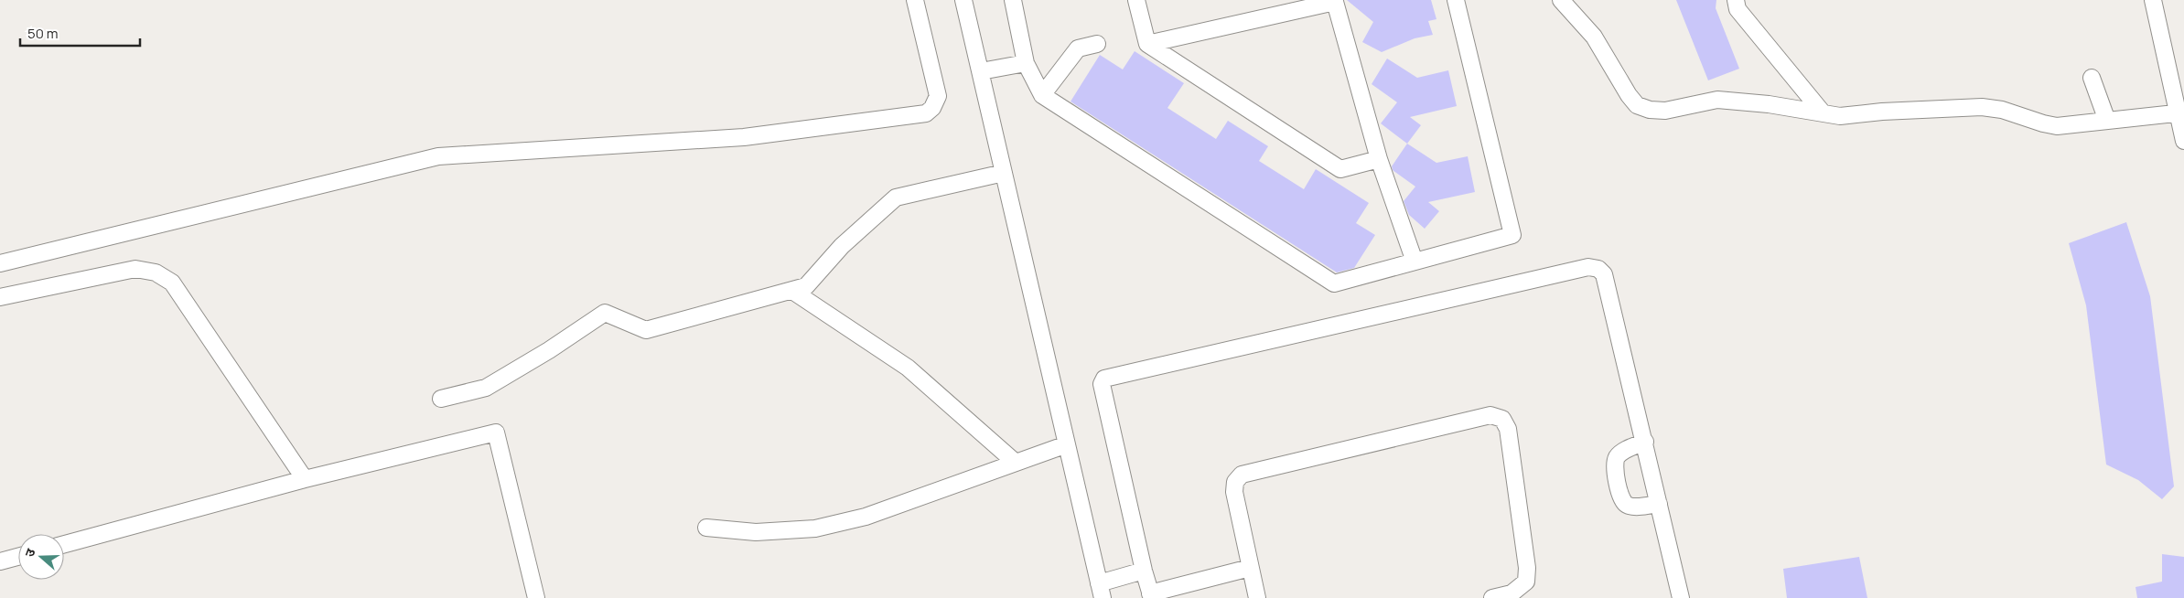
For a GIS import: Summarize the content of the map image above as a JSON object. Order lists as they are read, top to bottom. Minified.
{"scale_bar":"50 m","north":"left"}
